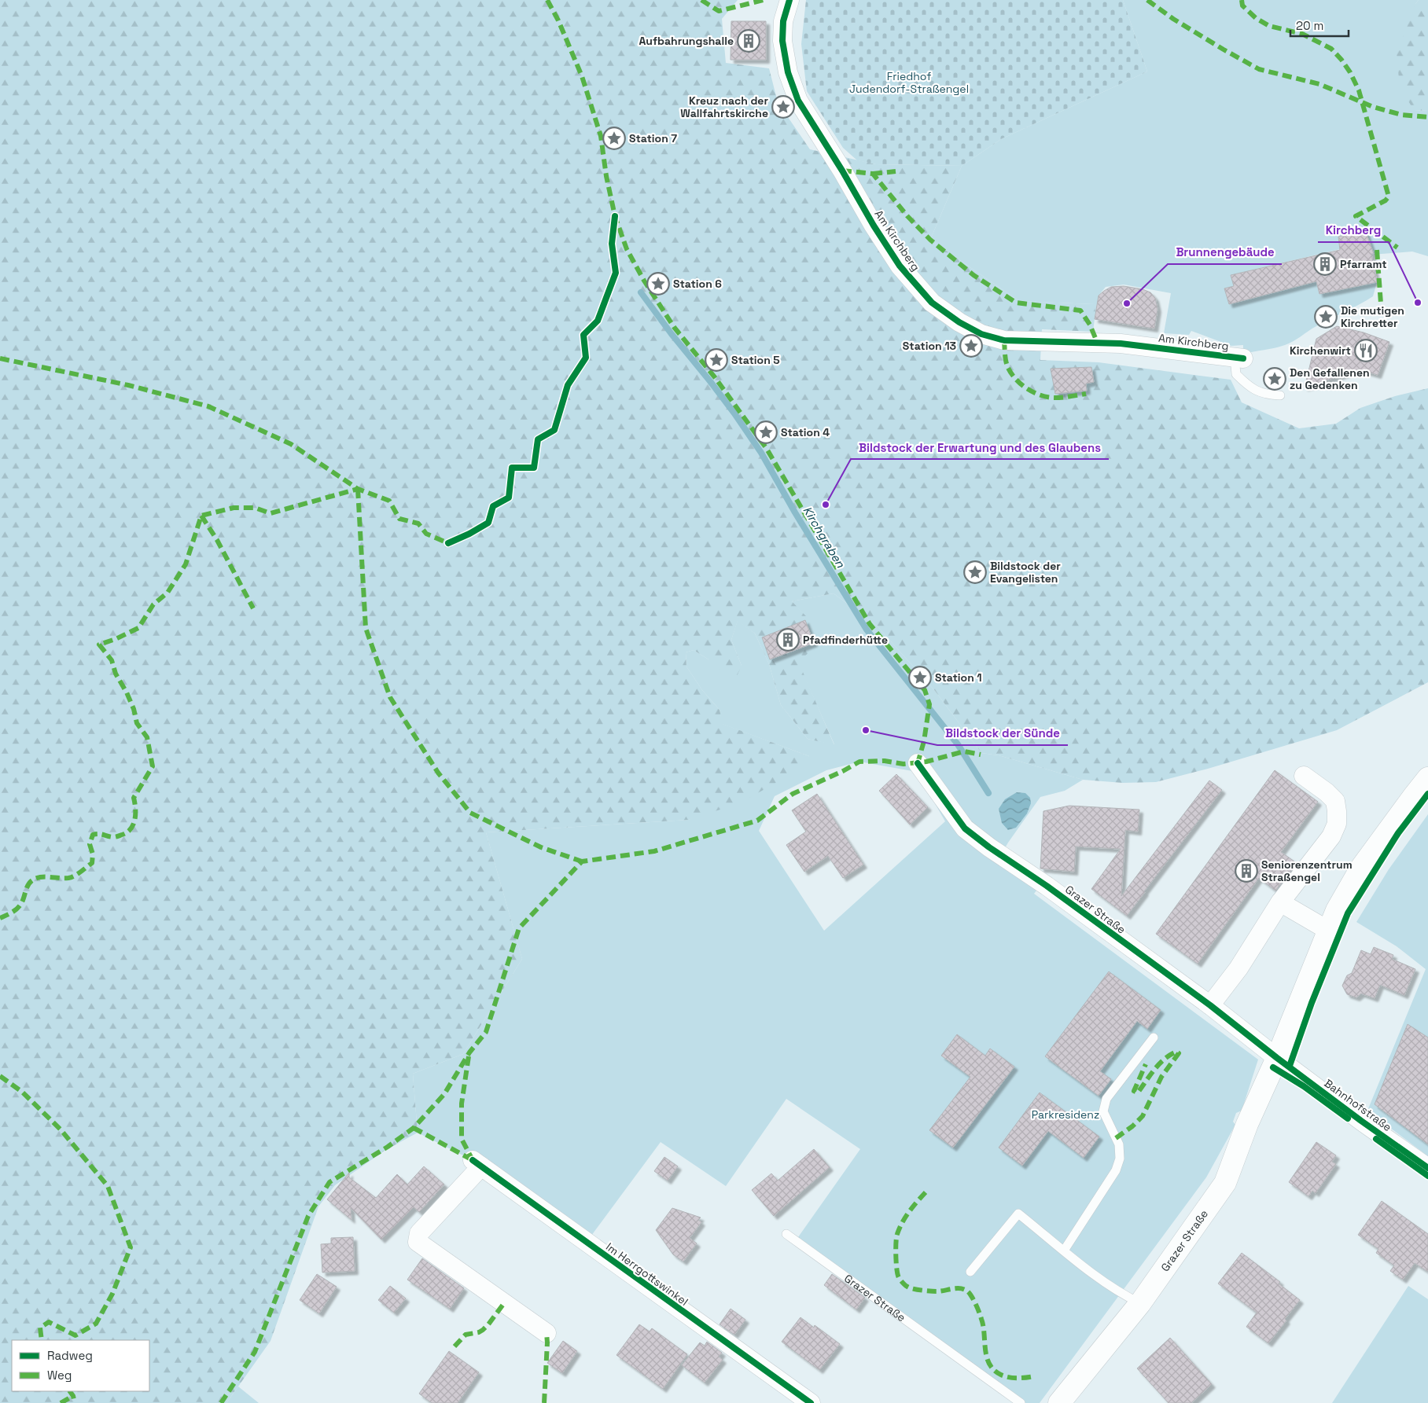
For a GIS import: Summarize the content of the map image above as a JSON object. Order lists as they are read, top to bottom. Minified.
{"streets":{"main road":["Grazer Straße"],"street":["Am Kirchberg","Bahnhofstraße","Im Herrgottswinkel"]},"crossings":[["Grazer Straße","Bahnhofstraße"]],"water":["Kirchgraben"],"parks":["Friedhof Judendorf-Straßengel","Parkresidenz"],"places":{"building":["Aufbahrungshalle","Pfarramt","Pfadfinderhütte","Seniorenzentrum Straßengel"],"place":["Kreuz nach der Wallfahrtskirche","Station 7","Station 6","Die mutigen Kirchretter","Station 13","Station 5","Den Gefallenen zu Gedenken","Station 4","Bildstock der Evangelisten","Station 1"],"other":["Kirchberg","Brunnengebäude","Bildstock der Erwartung und des Glaubens","Bildstock der Sünde"],"restaurant":["Kirchenwirt"]},"legend":["Radweg","Weg"],"scale_bar":"20 m"}
